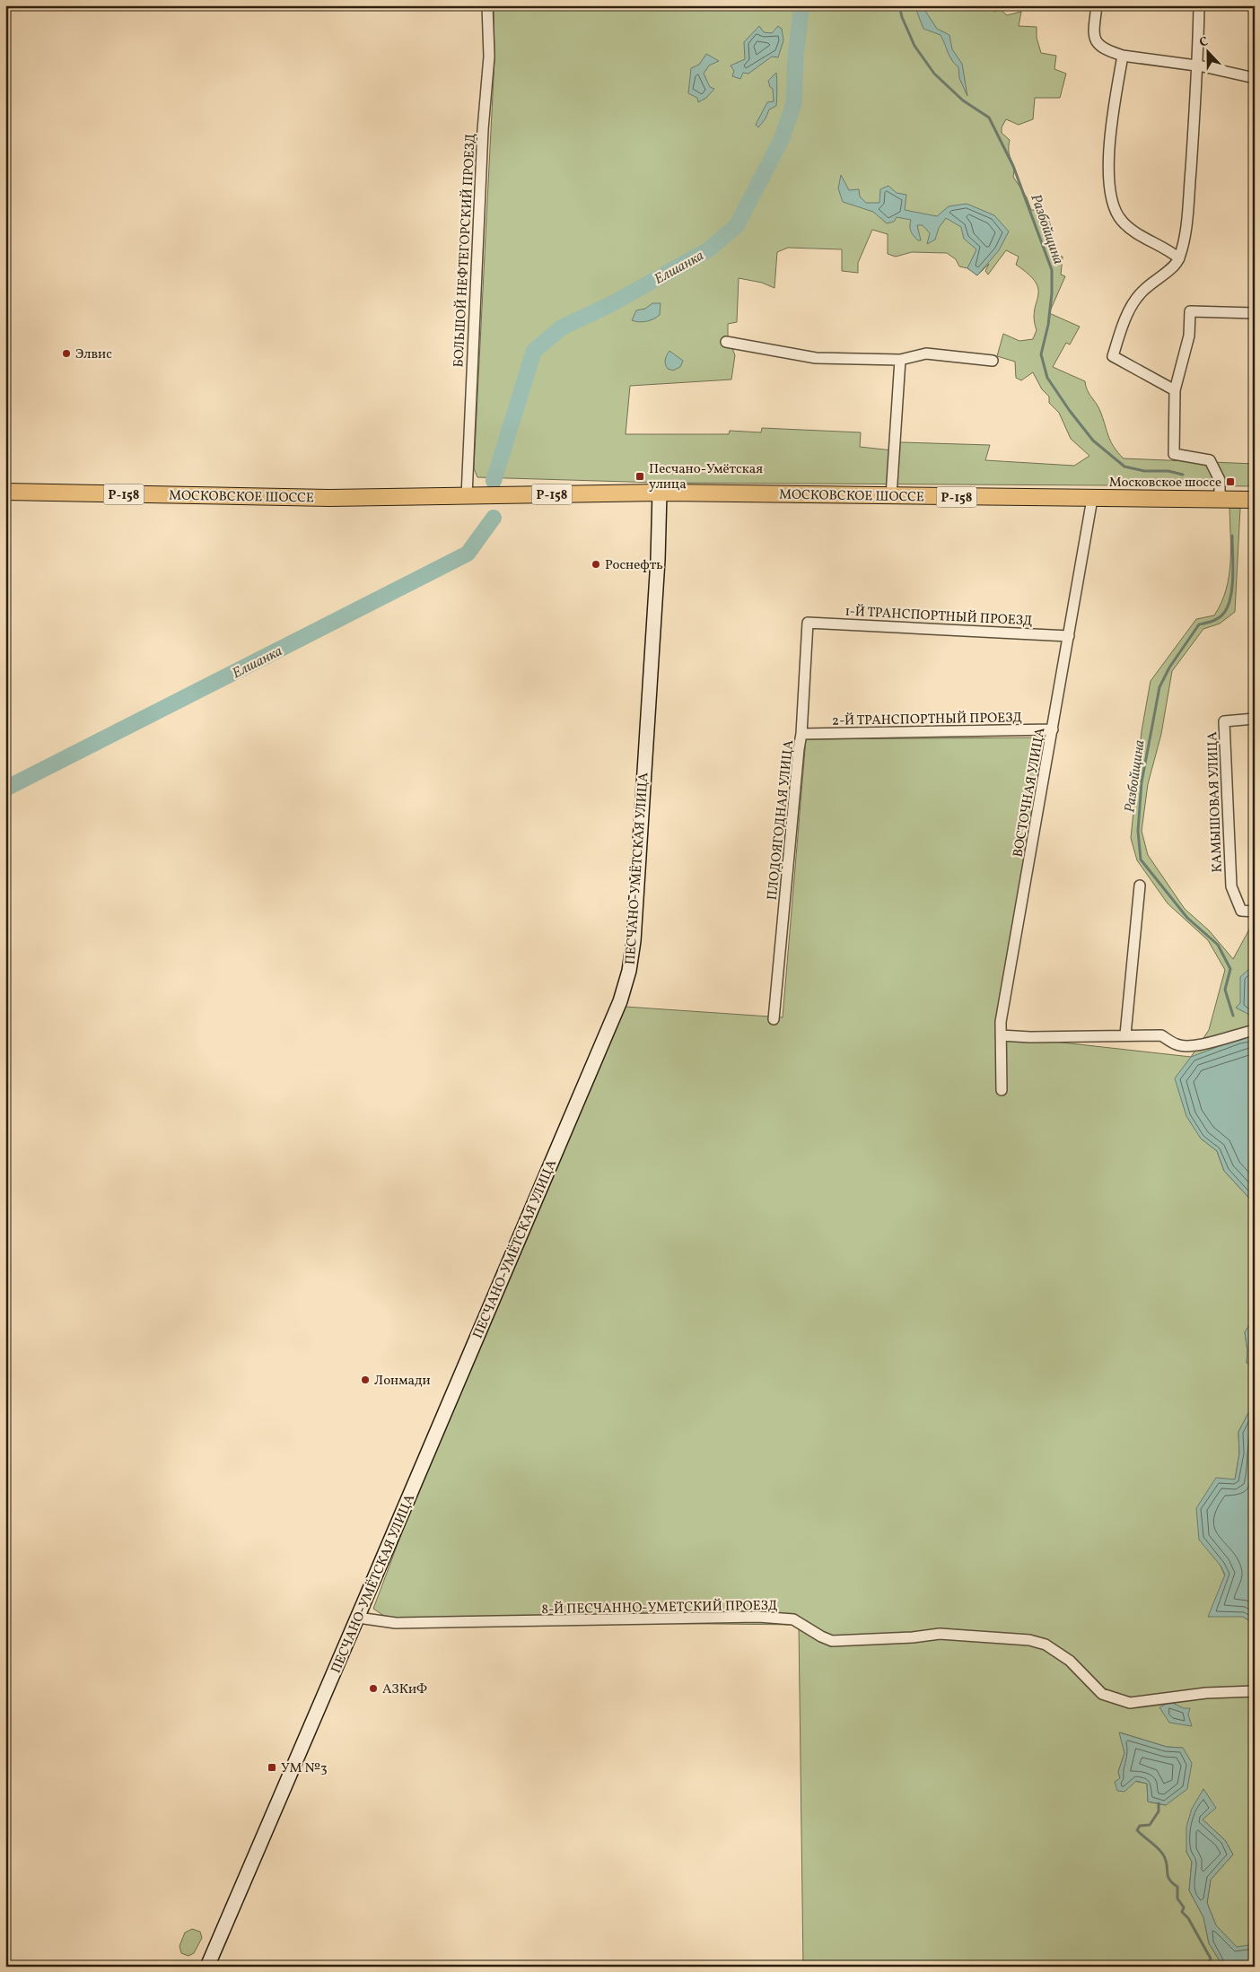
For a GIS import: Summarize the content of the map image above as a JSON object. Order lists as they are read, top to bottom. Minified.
{"streets":{"main road":["Р-158","МОСКОВСКОЕ ШОССЕ","ПЕСЧАНО-УМЁТСКАЯ УЛИЦА"],"street":["БОЛЬШОЙ НЕФТЕГОРСКИЙ ПРОЕЗД","1-Й ТРАНСПОРТНЫЙ ПРОЕЗД","2-Й ТРАНСПОРТНЫЙ ПРОЕЗД","ВОСТОЧНАЯ УЛИЦА","КАМЫШОВАЯ УЛИЦА","ПЛОДОЯГОДНАЯ УЛИЦА","8-Й ПЕСЧАННО-УМЕТСКИЙ ПРОЕЗД"]},"crossings":[["БОЛЬШОЙ НЕФТЕГОРСКИЙ ПРОЕЗД","МОСКОВСКОЕ ШОССЕ"],["МОСКОВСКОЕ ШОССЕ","ВОСТОЧНАЯ УЛИЦА"],["МОСКОВСКОЕ ШОССЕ","ПЕСЧАНО-УМЁТСКАЯ УЛИЦА"],["1-Й ТРАНСПОРТНЫЙ ПРОЕЗД","ВОСТОЧНАЯ УЛИЦА"],["1-Й ТРАНСПОРТНЫЙ ПРОЕЗД","ПЛОДОЯГОДНАЯ УЛИЦА"],["2-Й ТРАНСПОРТНЫЙ ПРОЕЗД","ВОСТОЧНАЯ УЛИЦА"],["2-Й ТРАНСПОРТНЫЙ ПРОЕЗД","ПЛОДОЯГОДНАЯ УЛИЦА"],["ПЕСЧАНО-УМЁТСКАЯ УЛИЦА","8-Й ПЕСЧАННО-УМЕТСКИЙ ПРОЕЗД"]],"water":["Разбойщина","Елшанка"],"places":{"other":["Элвис","Роснефть","Лонмади","АЗКиФ"],"transit":["Песчано-Умётская улица","Московское шоссе","УМ №3"]},"north":"top"}
